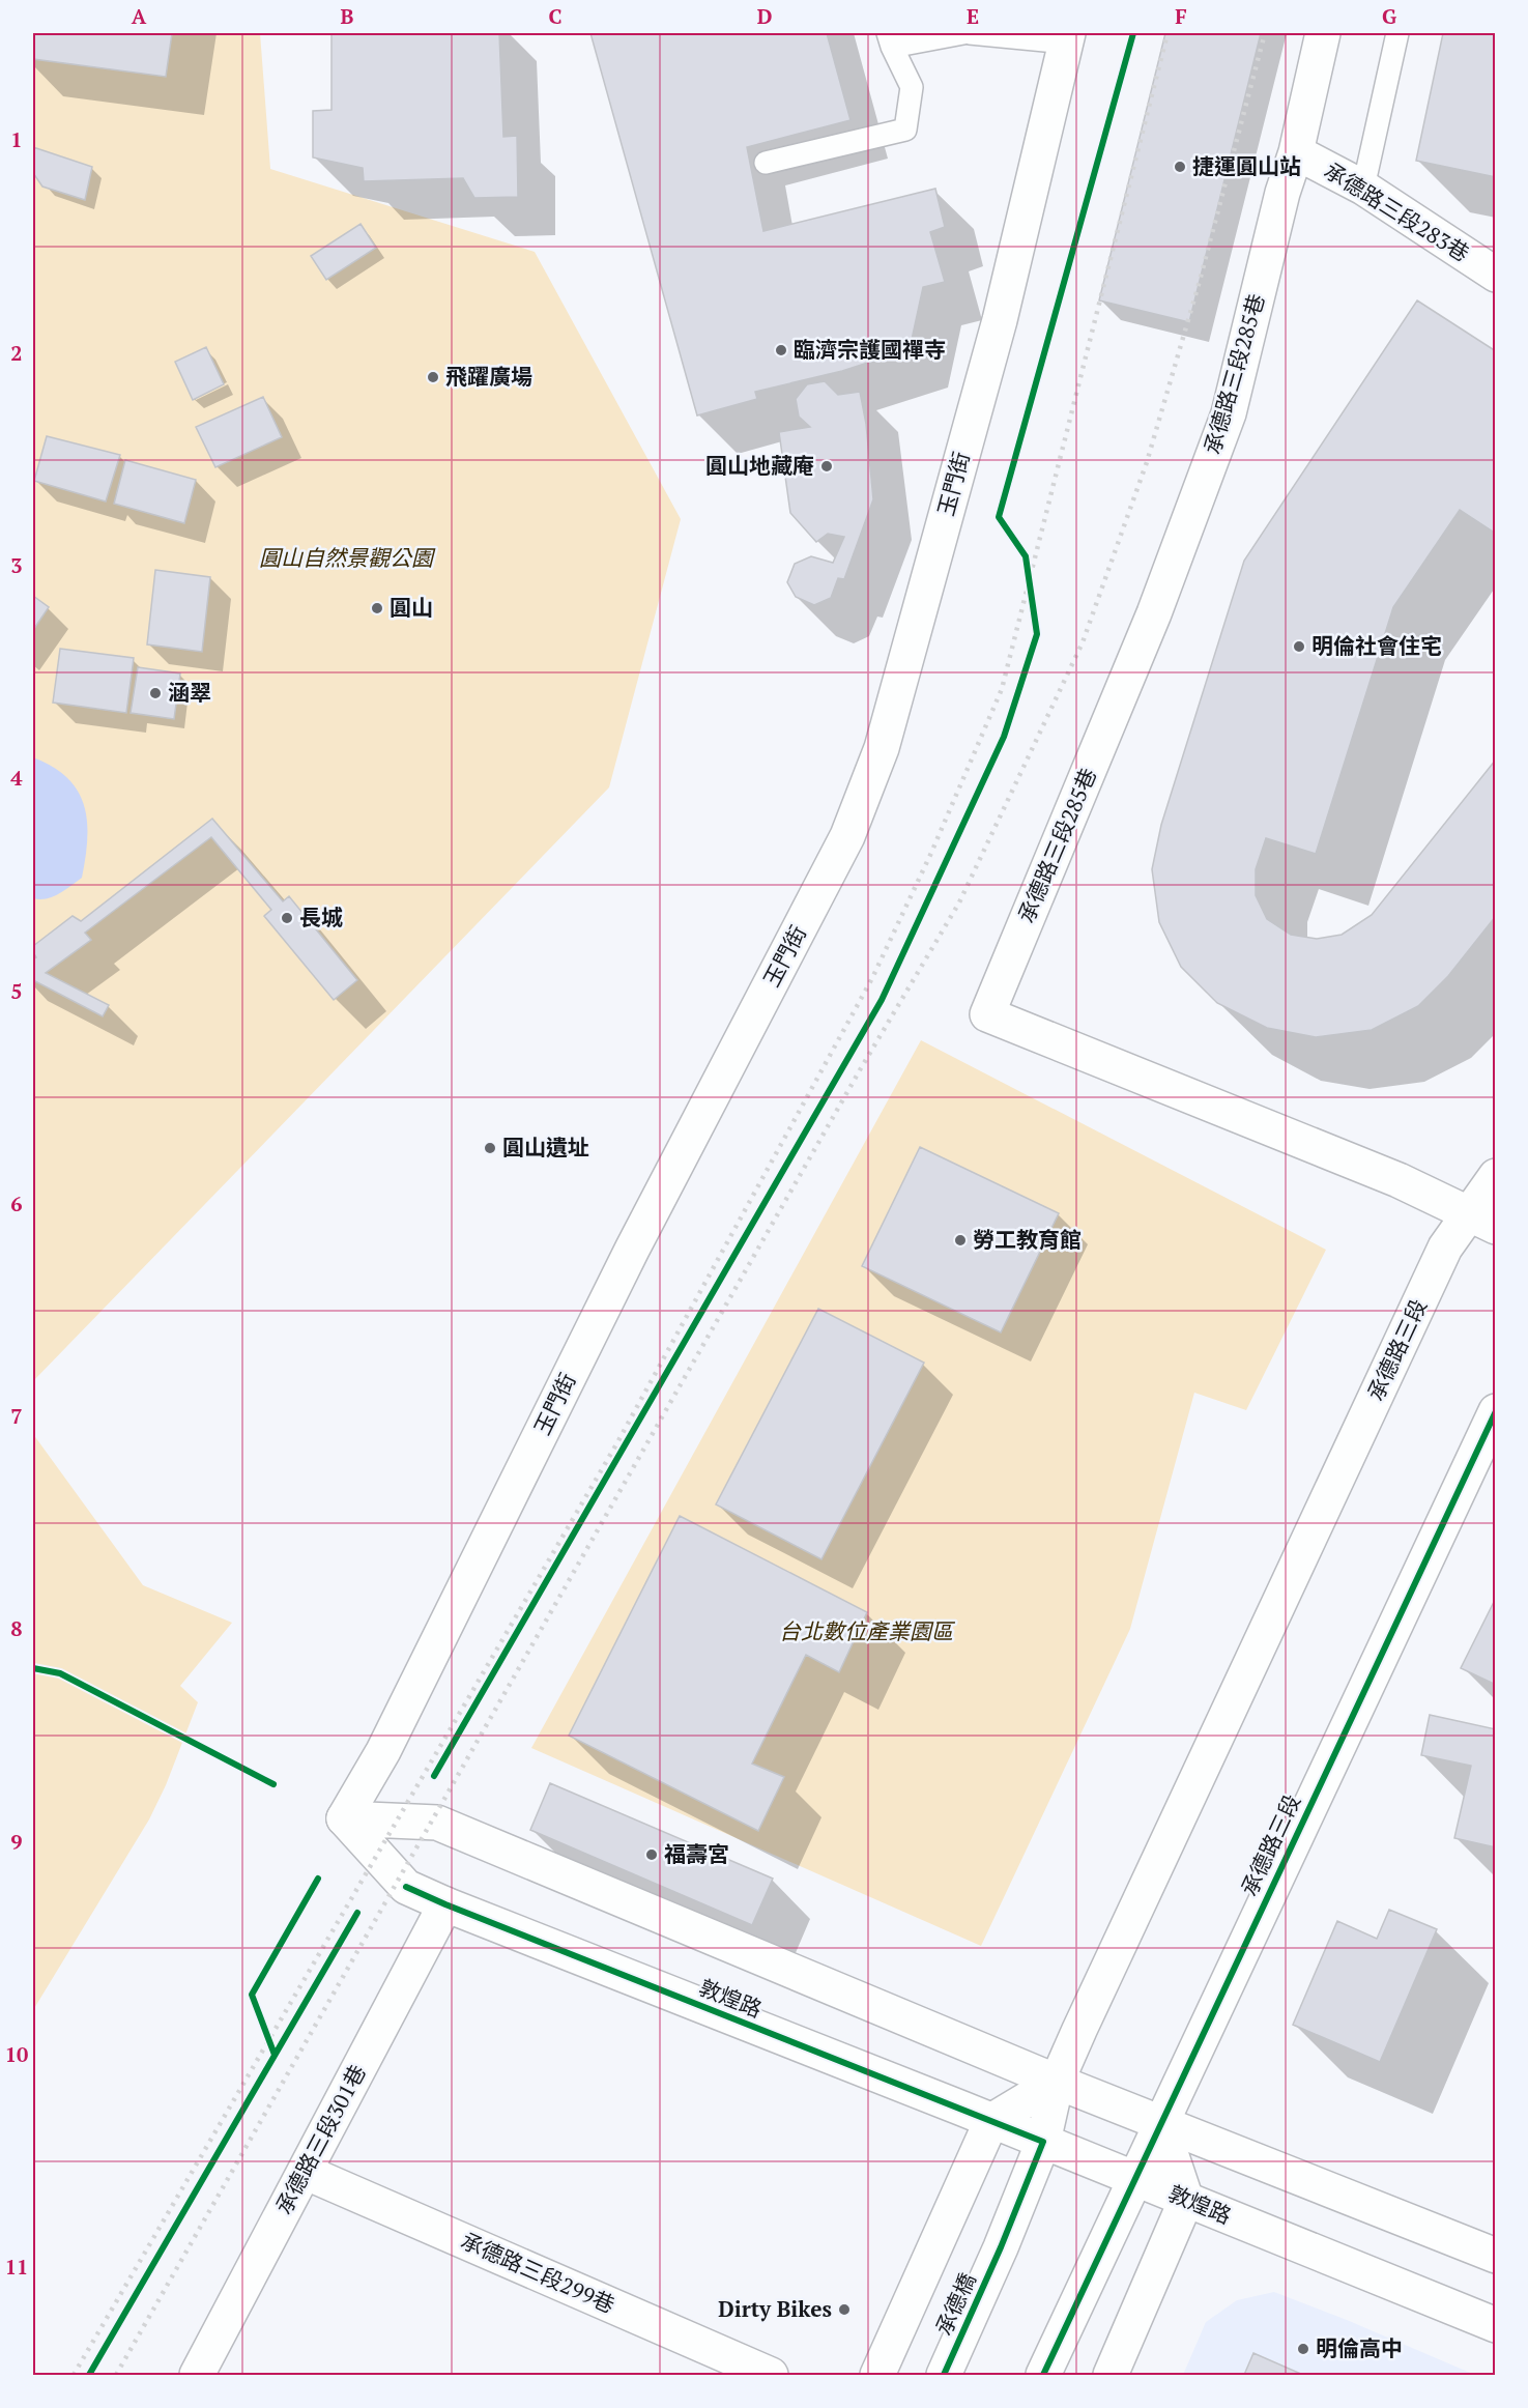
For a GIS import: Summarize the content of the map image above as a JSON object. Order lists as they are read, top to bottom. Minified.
{"streets":{"street":["承德路三段283巷","承德路三段285巷","玉門街","承德路三段","敦煌路","承德路三段301巷","承德路三段299巷","承德橋"]},"crossings":[["承德路三段283巷","承德路三段285巷"],["承德路三段285巷","承德路三段"],["玉門街","敦煌路"],["承德路三段","敦煌路"],["承德路三段","承德橋"],["敦煌路","承德路三段301巷"],["承德路三段301巷","承德路三段299巷"]],"parks":["圓山自然景觀公園","台北數位產業園區"],"places":["捷運圓山站","臨濟宗護國禪寺","飛躍廣場","圓山地藏庵","圓山","明倫社會住宅","涵翠","長城","圓山遺址","勞工教育館","福壽宮","Dirty Bikes","明倫高中"],"grid":{"columns":["A","B","C","D","E","F","G"],"rows":["1","2","3","4","5","6","7","8","9","10","11"]}}
